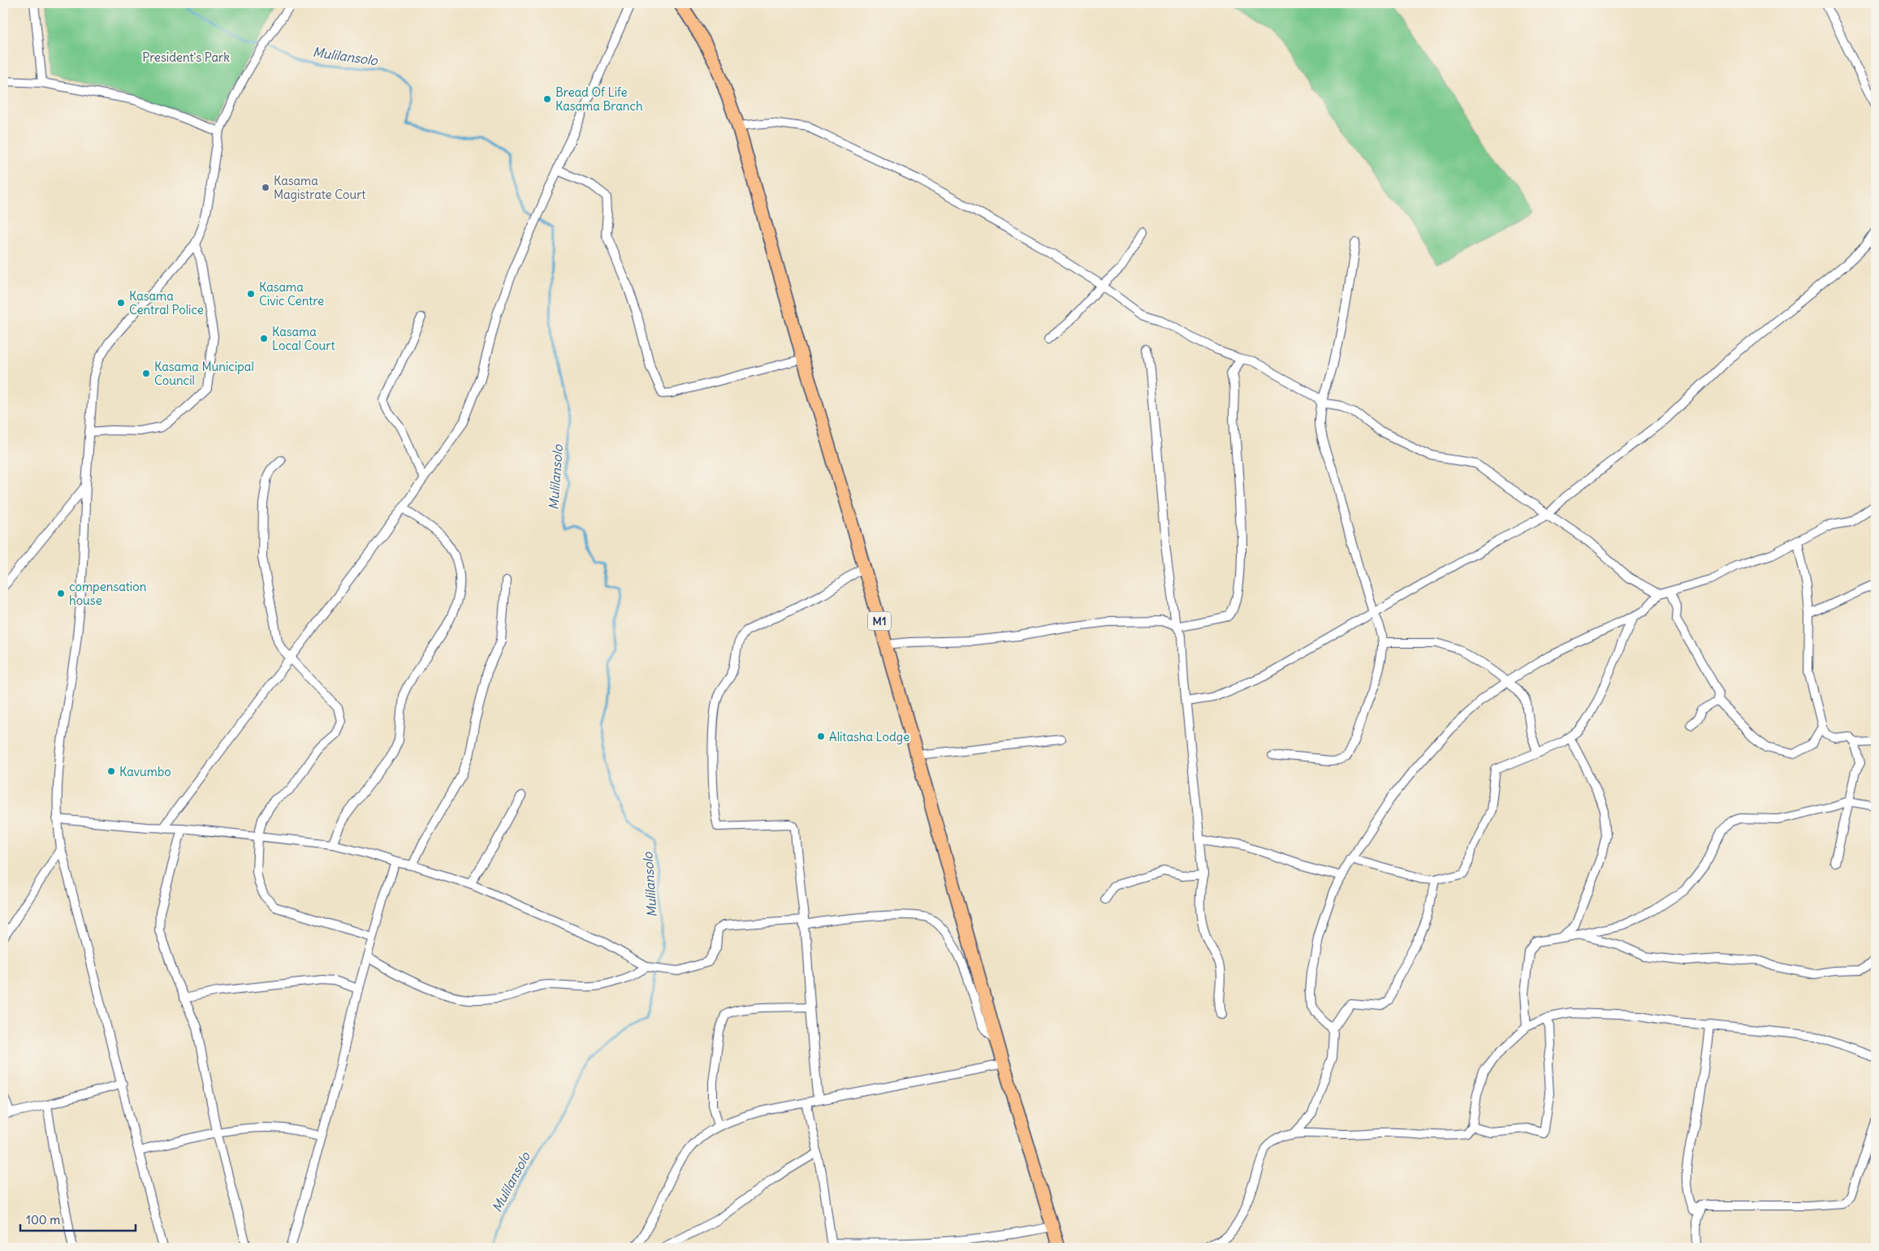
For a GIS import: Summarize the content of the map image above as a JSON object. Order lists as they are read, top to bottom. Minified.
{"streets":{"main road":["M1"]},"water":["Mulilansolo"],"parks":["President's Park"],"places":["Bread Of Life Kasama Branch","Kasama Magistrate Court","Kasama Civic Centre","Kasama Central Police","Kasama Local Court","Kasama Municipal Council","compensation house","Alitasha Lodge","Kavumbo"],"scale_bar":"100 m"}
